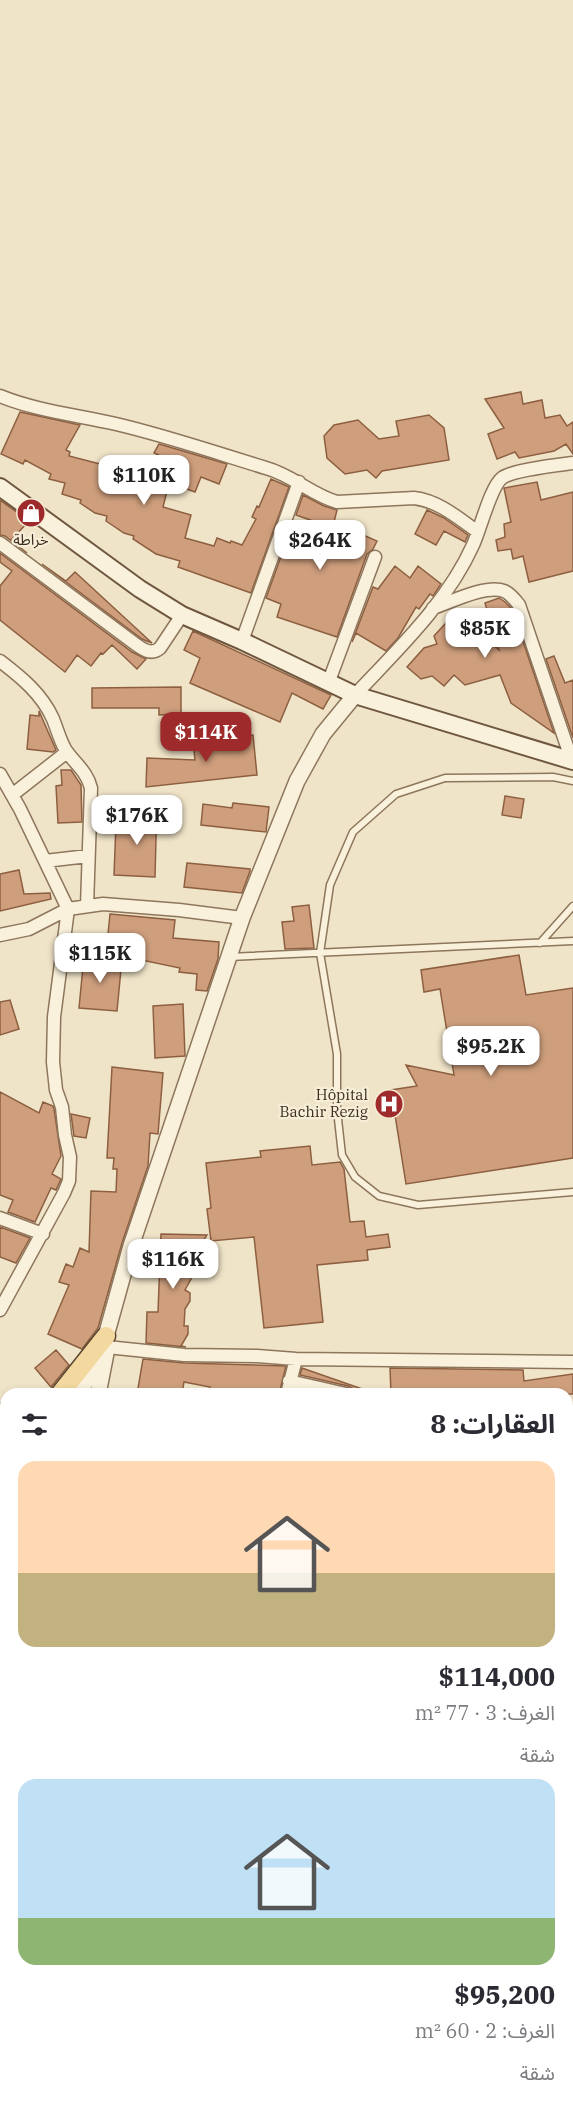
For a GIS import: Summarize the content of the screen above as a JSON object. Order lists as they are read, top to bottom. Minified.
{"places":{"shop":["خراطة"],"hospital":["Hôpital Bachir Rezig"]},"page":{"price":["$110K","$264K","$85K","$114K","$176K","$115K","$95.2K","$116K"],"heading":"العقارات: 8","list":[{"name":"$114,000","note":"الغرف: 3 · 77 m² · شقة"},{"name":"$95,200","note":"الغرف: 2 · 60 m² · شقة"}]}}
